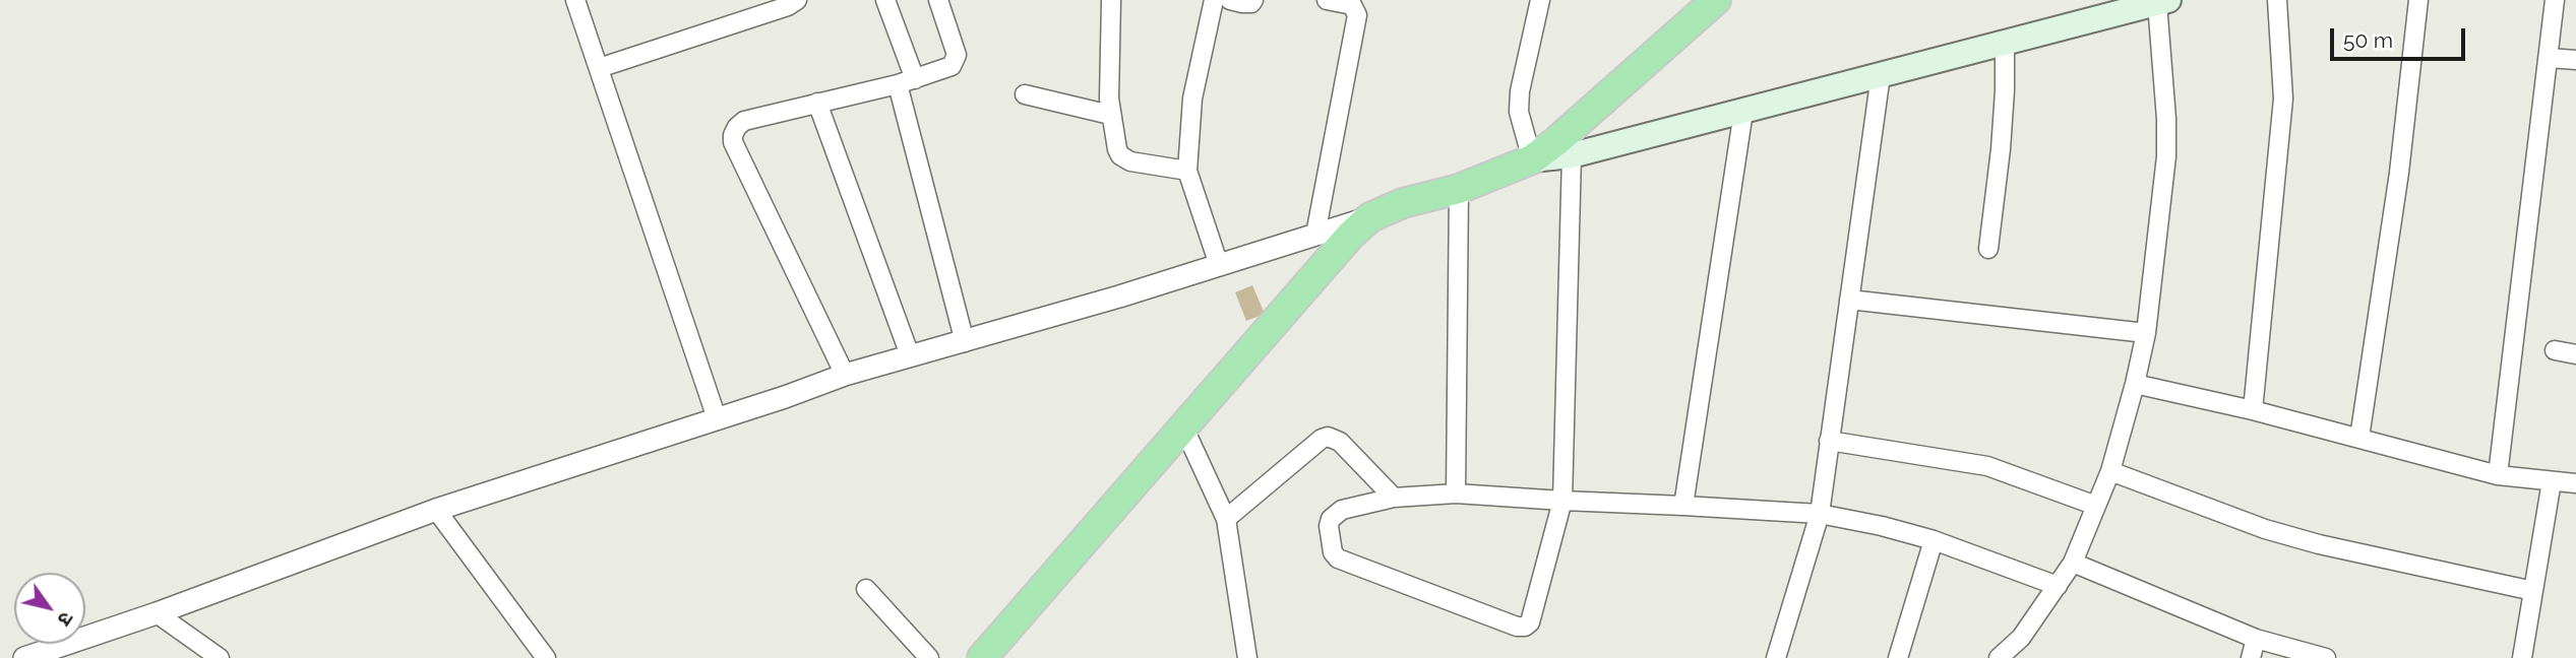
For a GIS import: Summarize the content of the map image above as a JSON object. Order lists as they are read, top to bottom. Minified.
{"scale_bar":"50 m","north":"bottom right"}
